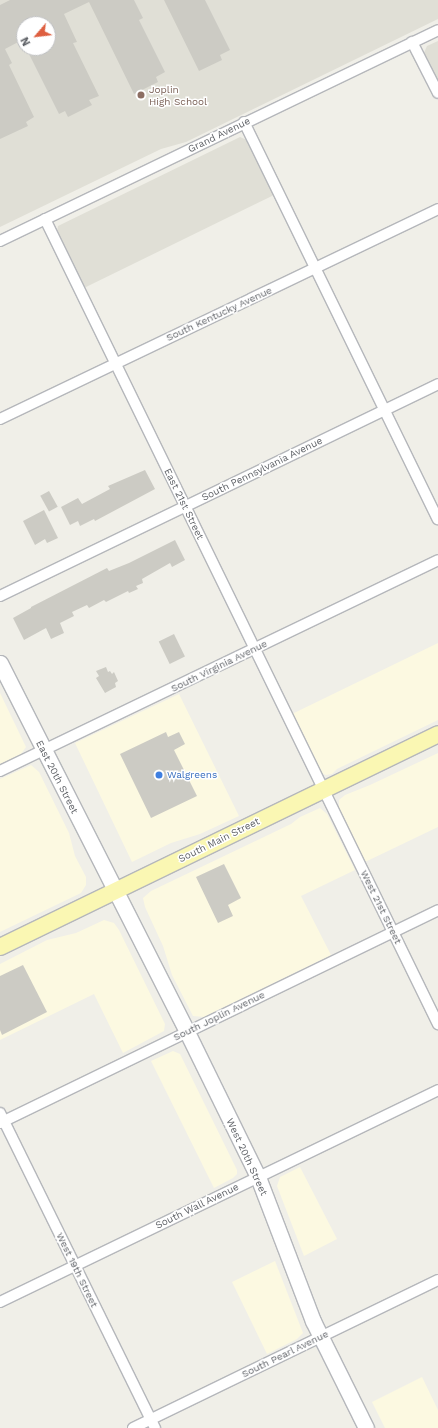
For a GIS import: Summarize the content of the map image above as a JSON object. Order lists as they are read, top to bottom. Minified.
{"streets":{"main road":["East 20th Street","South Main Street","West 20th Street"],"street":["Grand Avenue","South Kentucky Avenue","South Pennsylvania Avenue","East 21st Street","South Virginia Avenue","West 21st Street","South Joplin Avenue","South Wall Avenue","West 19th Street","South Pearl Avenue"]},"crossings":[["Grand Avenue","East 21st Street"],["South Kentucky Avenue","East 21st Street"],["South Pennsylvania Avenue","East 21st Street"],["East 21st Street","South Virginia Avenue"],["East 21st Street","South Main Street"],["East 21st Street","West 21st Street"],["South Virginia Avenue","East 20th Street"],["East 20th Street","South Main Street"],["East 20th Street","West 20th Street"],["South Main Street","West 21st Street"],["South Main Street","West 20th Street"],["West 21st Street","South Joplin Avenue"],["South Joplin Avenue","West 20th Street"],["South Joplin Avenue","West 19th Street"],["West 20th Street","South Wall Avenue"],["West 20th Street","South Pearl Avenue"],["South Wall Avenue","West 19th Street"],["West 19th Street","South Pearl Avenue"]],"places":["Joplin High School","Walgreens"],"north":"bottom left"}
